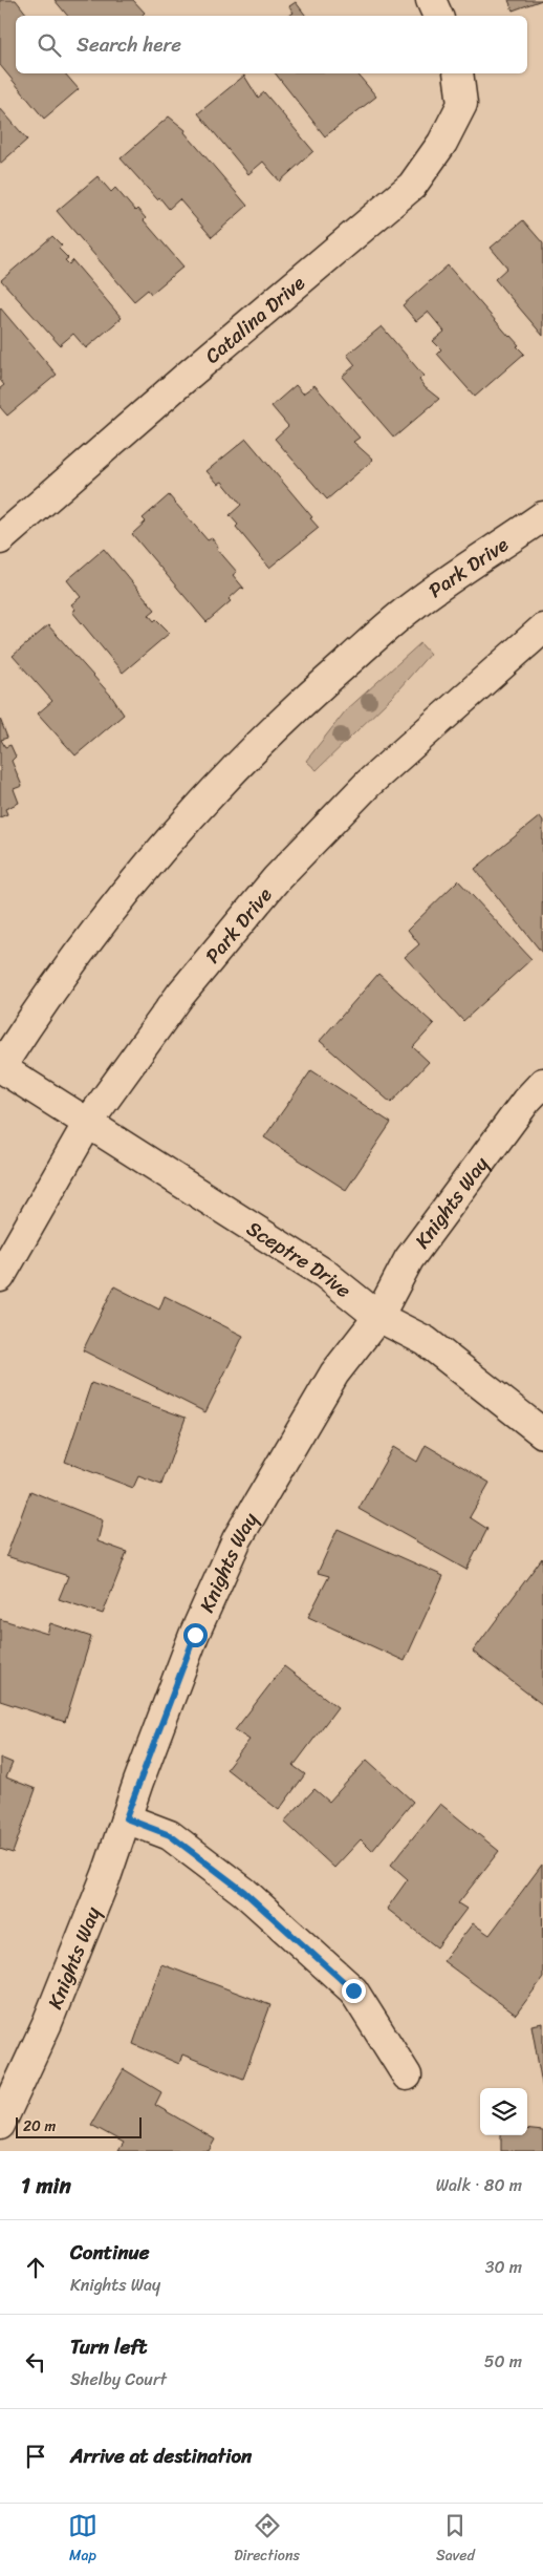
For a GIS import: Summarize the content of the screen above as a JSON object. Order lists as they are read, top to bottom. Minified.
{"streets":{"street":["Catalina Drive","Park Drive","Knights Way","Sceptre Drive"]},"crossings":[["Park Drive","Sceptre Drive"],["Knights Way","Sceptre Drive"]],"scale_bar":"20 m","page":{"search":"Search here","scale":"20 m","heading":["1 min","Walk · 80 m"],"list":[["Continue","Knights Way","30 m"],["Turn left","Shelby Court","50 m"],"Arrive at destination"],"nav":["Map","Directions","Saved"]}}
